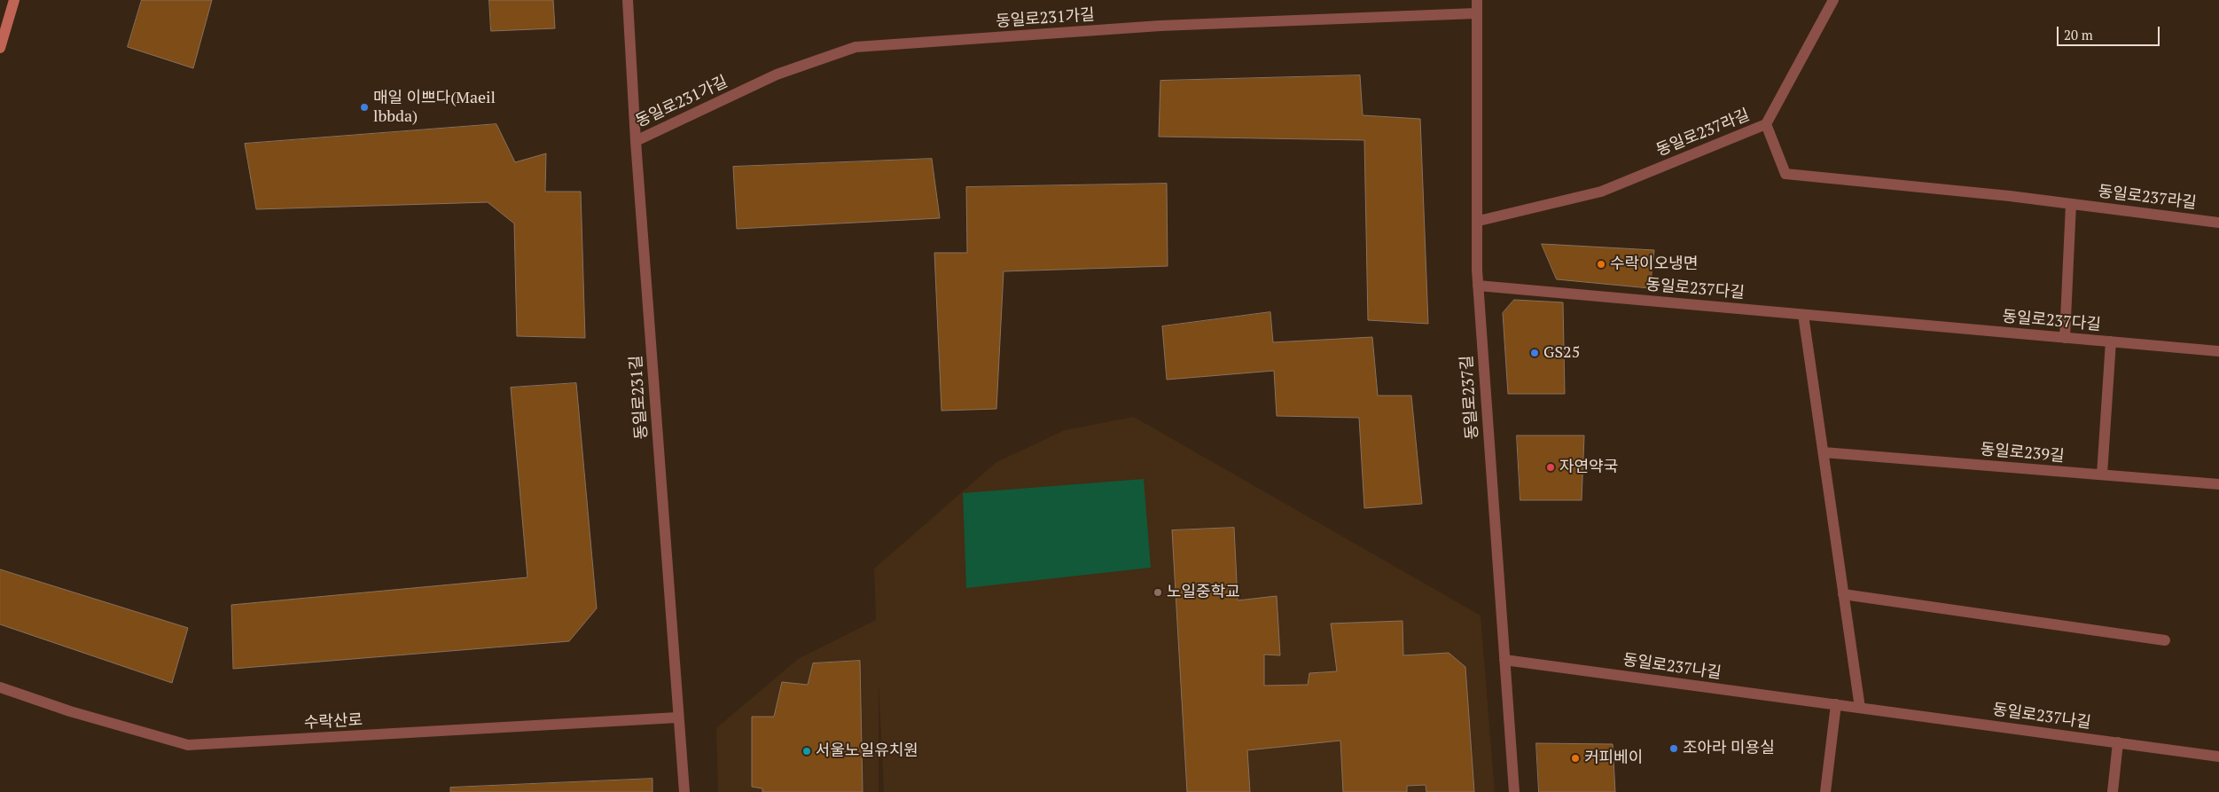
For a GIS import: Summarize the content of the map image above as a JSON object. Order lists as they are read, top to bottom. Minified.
{"streets":{"street":["동일로231가길","동일로237라길","동일로237다길","동일로231길","동일로237길","동일로239길","동일로237나길","수락산로"]},"crossings":[["동일로231가길","동일로231길"],["동일로231가길","동일로237길"],["동일로237라길","동일로237길"],["동일로237다길","동일로237길"],["동일로237다길","동일로239길"],["동일로231길","수락산로"],["동일로237길","동일로237나길"]],"places":["매일 이쁘다(Maeil lbbda)","수락이오냉면","GS25","자연약국","노일중학교","조아라 미용실","서울노일유치원","커피베이"],"scale_bar":"20 m"}
